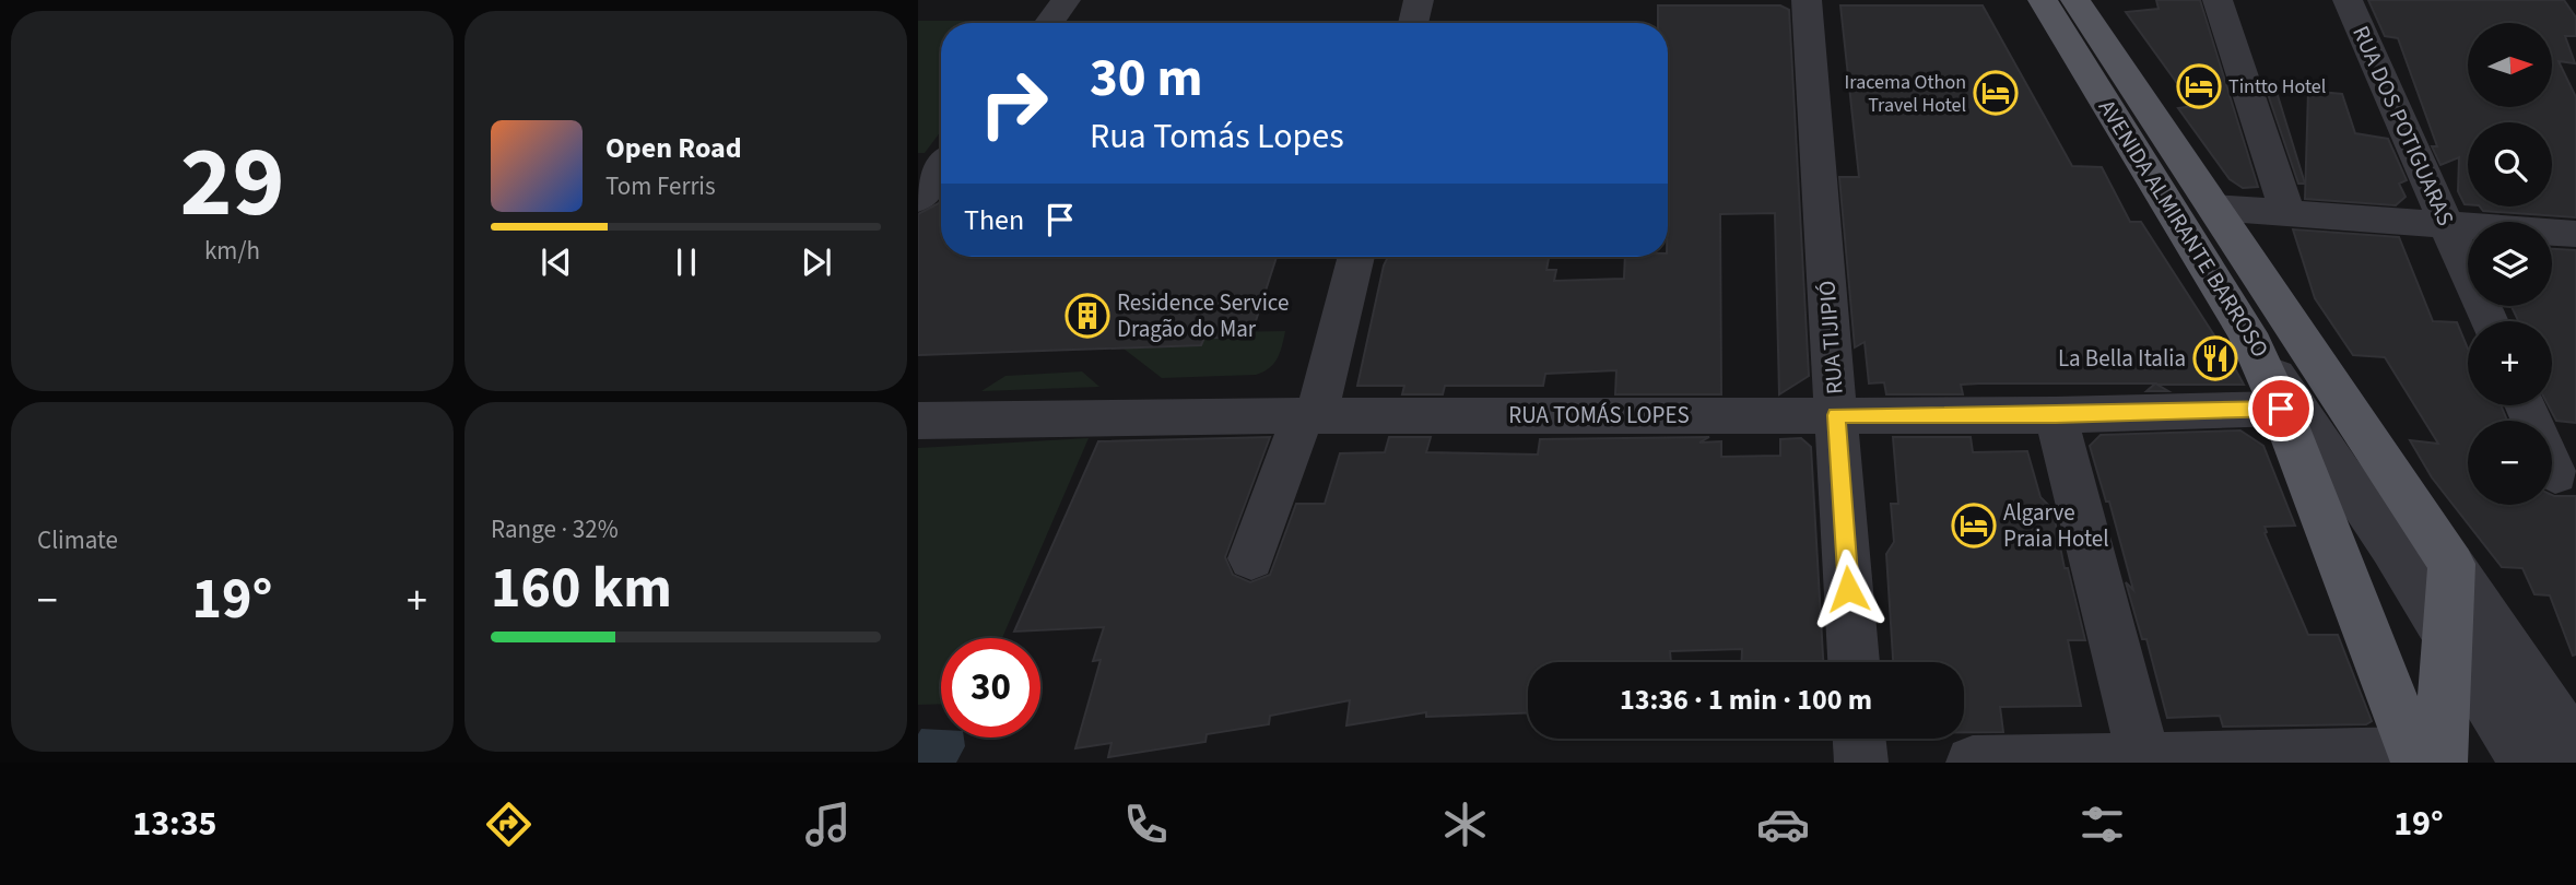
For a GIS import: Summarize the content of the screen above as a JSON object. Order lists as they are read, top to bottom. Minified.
{"streets":{"main road":["AVENIDA ALMIRANTE BARROSO"],"street":["RUA DOS POTIGUARAS","RUA TIJIPIÓ","RUA TOMÁS LOPES"]},"crossings":[["RUA TIJIPIÓ","RUA TOMÁS LOPES"]],"places":{"hotel":["Tintto Hotel","Iracema Othon Travel Hotel","Algarve Praia Hotel"],"building":["Residence Service Dragão do Mar"],"restaurant":["La Bella Italia"]},"north":"right","page":{"tile":[["29","km/h"],"Climate",["Range · 32%","160 km"]],"map_buttons":["+","−"],"turn":["30 m","Rua Tomás Lopes"],"song":["Open Road","Tom Ferris"],"then":"Then","heat":["−","19°","+"],"limit":"30","trip":"13:36 · 1 min · 100 m","tabs":["13:35","19°"]}}
